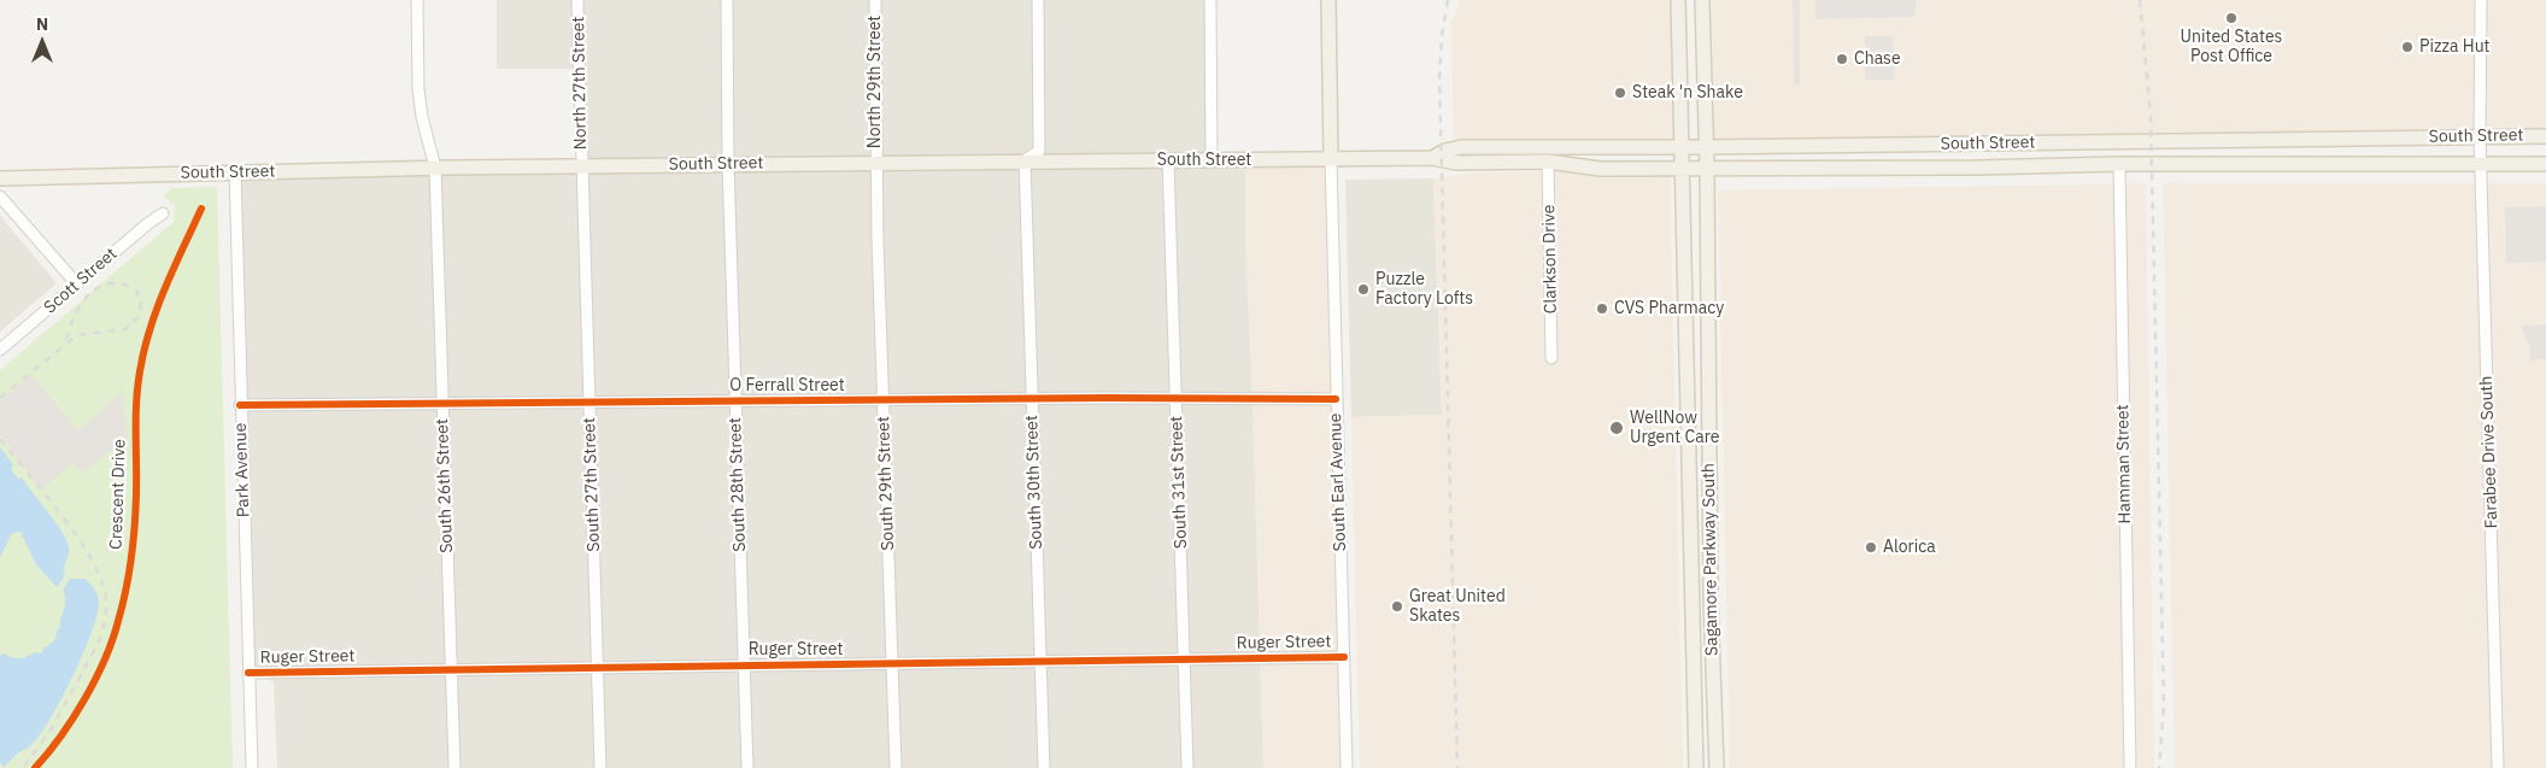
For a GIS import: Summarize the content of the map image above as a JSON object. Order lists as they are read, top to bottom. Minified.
{"streets":{"main road":["South Street","Sagamore Parkway South"],"street":["North 29th Street","North 27th Street","Clarkson Drive","Scott Street","O Ferrall Street","Farabee Drive South","Hamman Street","Park Avenue","South 30th Street","South 31st Street","South Earl Avenue","South 29th Street","South 27th Street","South 28th Street","South 26th Street","Ruger Street"],"cycle path":["Crescent Drive"]},"crossings":[["North 29th Street","South Street"],["North 29th Street","South 29th Street"],["North 27th Street","South Street"],["North 27th Street","South 27th Street"],["South Street","Clarkson Drive"],["South Street","Farabee Drive South"],["South Street","Hamman Street"],["South Street","Park Avenue"],["South Street","South 30th Street"],["South Street","South 31st Street"],["South Street","South Earl Avenue"],["South Street","South 29th Street"],["South Street","South 27th Street"],["South Street","South 28th Street"],["South Street","South 26th Street"],["South Street","Sagamore Parkway South"],["O Ferrall Street","Park Avenue"],["O Ferrall Street","South 30th Street"],["O Ferrall Street","South 31st Street"],["O Ferrall Street","South Earl Avenue"],["O Ferrall Street","South 29th Street"],["O Ferrall Street","South 27th Street"],["O Ferrall Street","South 28th Street"],["O Ferrall Street","South 26th Street"],["Park Avenue","Ruger Street"],["South 30th Street","Ruger Street"],["South 31st Street","Ruger Street"],["South Earl Avenue","Ruger Street"],["South 29th Street","Ruger Street"],["South 27th Street","Ruger Street"],["South 28th Street","Ruger Street"],["South 26th Street","Ruger Street"]],"places":["United States Post Office","Pizza Hut","Chase","Steak 'n Shake","Puzzle Factory Lofts","CVS Pharmacy","WellNow Urgent Care","Alorica","Great United Skates"],"north":"top"}
